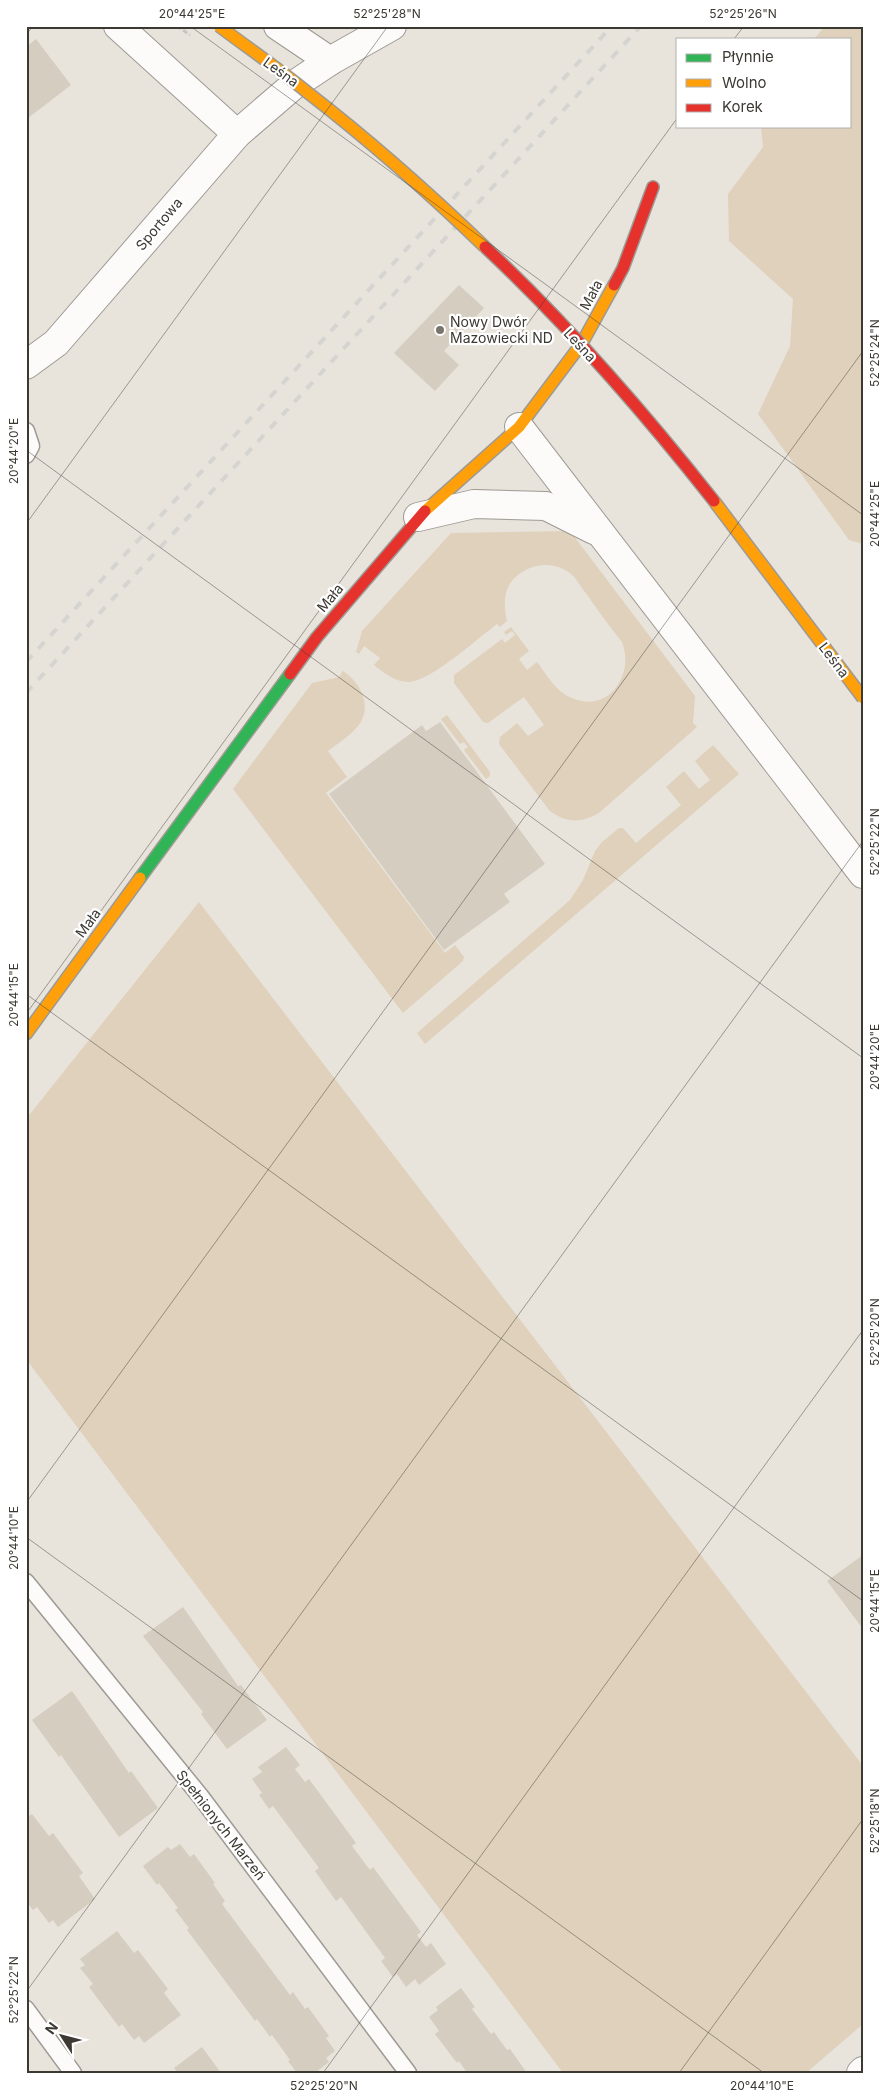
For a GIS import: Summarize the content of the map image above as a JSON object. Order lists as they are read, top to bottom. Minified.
{"streets":{"street":["Leśna","Sportowa","Mała"],"lane":["Spełnionych Marzeń"]},"places":["Nowy Dwór Mazowiecki ND"],"legend":["Płynnie","Wolno","Korek"],"north":"top left","coordinates":["20°44'25\"E","52°25'28\"N","52°25'26\"N","52°25'24\"N","20°44'20\"E","52°25'22\"N","20°44'15\"E","52°25'20\"N","20°44'10\"E","52°25'18\"N"]}
